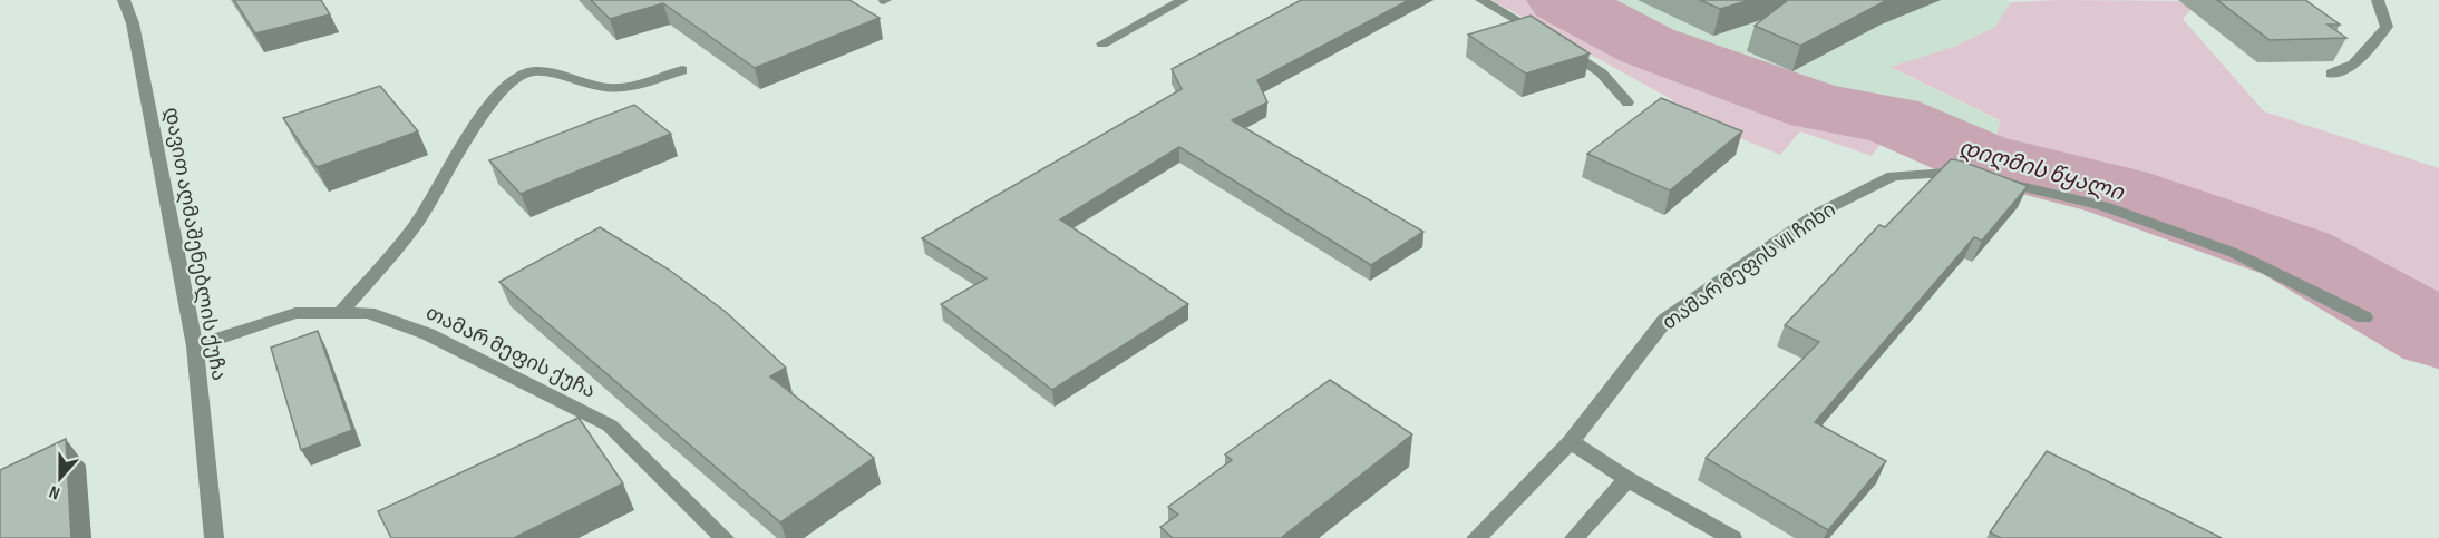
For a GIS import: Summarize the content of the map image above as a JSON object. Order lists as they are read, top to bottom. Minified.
{"streets":{"street":["დავით აღმაშენებლის ქუჩა","თამარ მეფის VII ჩიხი","თამარ მეფის ქუჩა"]},"crossings":[["დავით აღმაშენებლის ქუჩა","თამარ მეფის ქუჩა"]],"water":["დიღმის წყალი"],"north":"bottom"}
